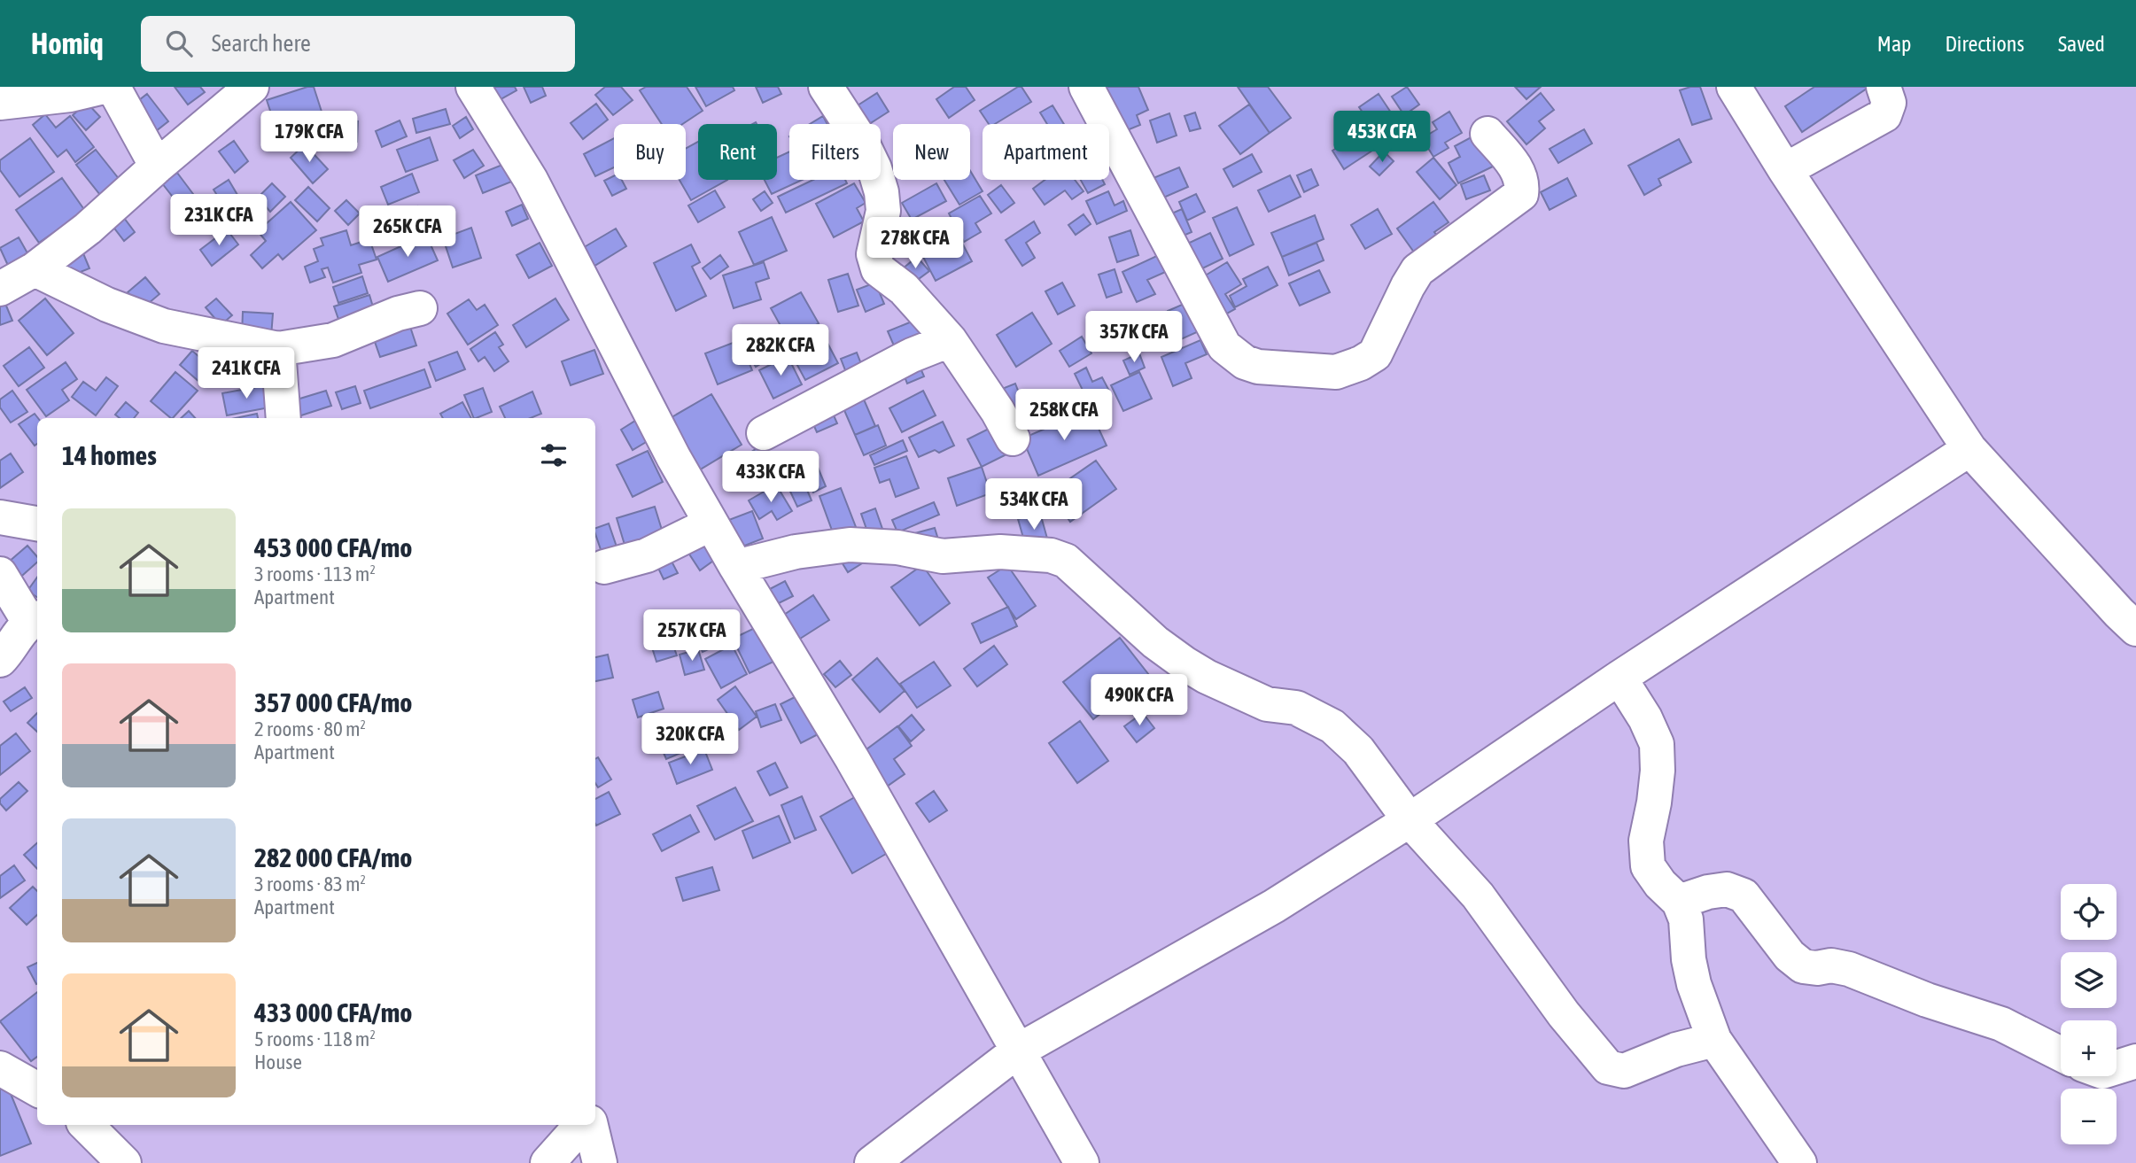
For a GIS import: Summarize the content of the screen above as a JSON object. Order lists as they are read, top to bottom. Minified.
{"page":{"header":"Homiq","search":"Search here","nav":["Map","Directions","Saved"],"price":["179K CFA","453K CFA","231K CFA","265K CFA","278K CFA","357K CFA","282K CFA","241K CFA","258K CFA","433K CFA","534K CFA","257K CFA","490K CFA","320K CFA"],"chip":["Buy","Rent","Filters","New","Apartment"],"heading":"14 homes","list":[{"name":"453 000 CFA/mo","note":"3 rooms · 113 m² · Apartment"},{"name":"357 000 CFA/mo","note":"2 rooms · 80 m² · Apartment"},{"name":"282 000 CFA/mo","note":"3 rooms · 83 m² · Apartment"},{"name":"433 000 CFA/mo","note":"5 rooms · 118 m² · House"}],"map_buttons":["+","−"]}}
